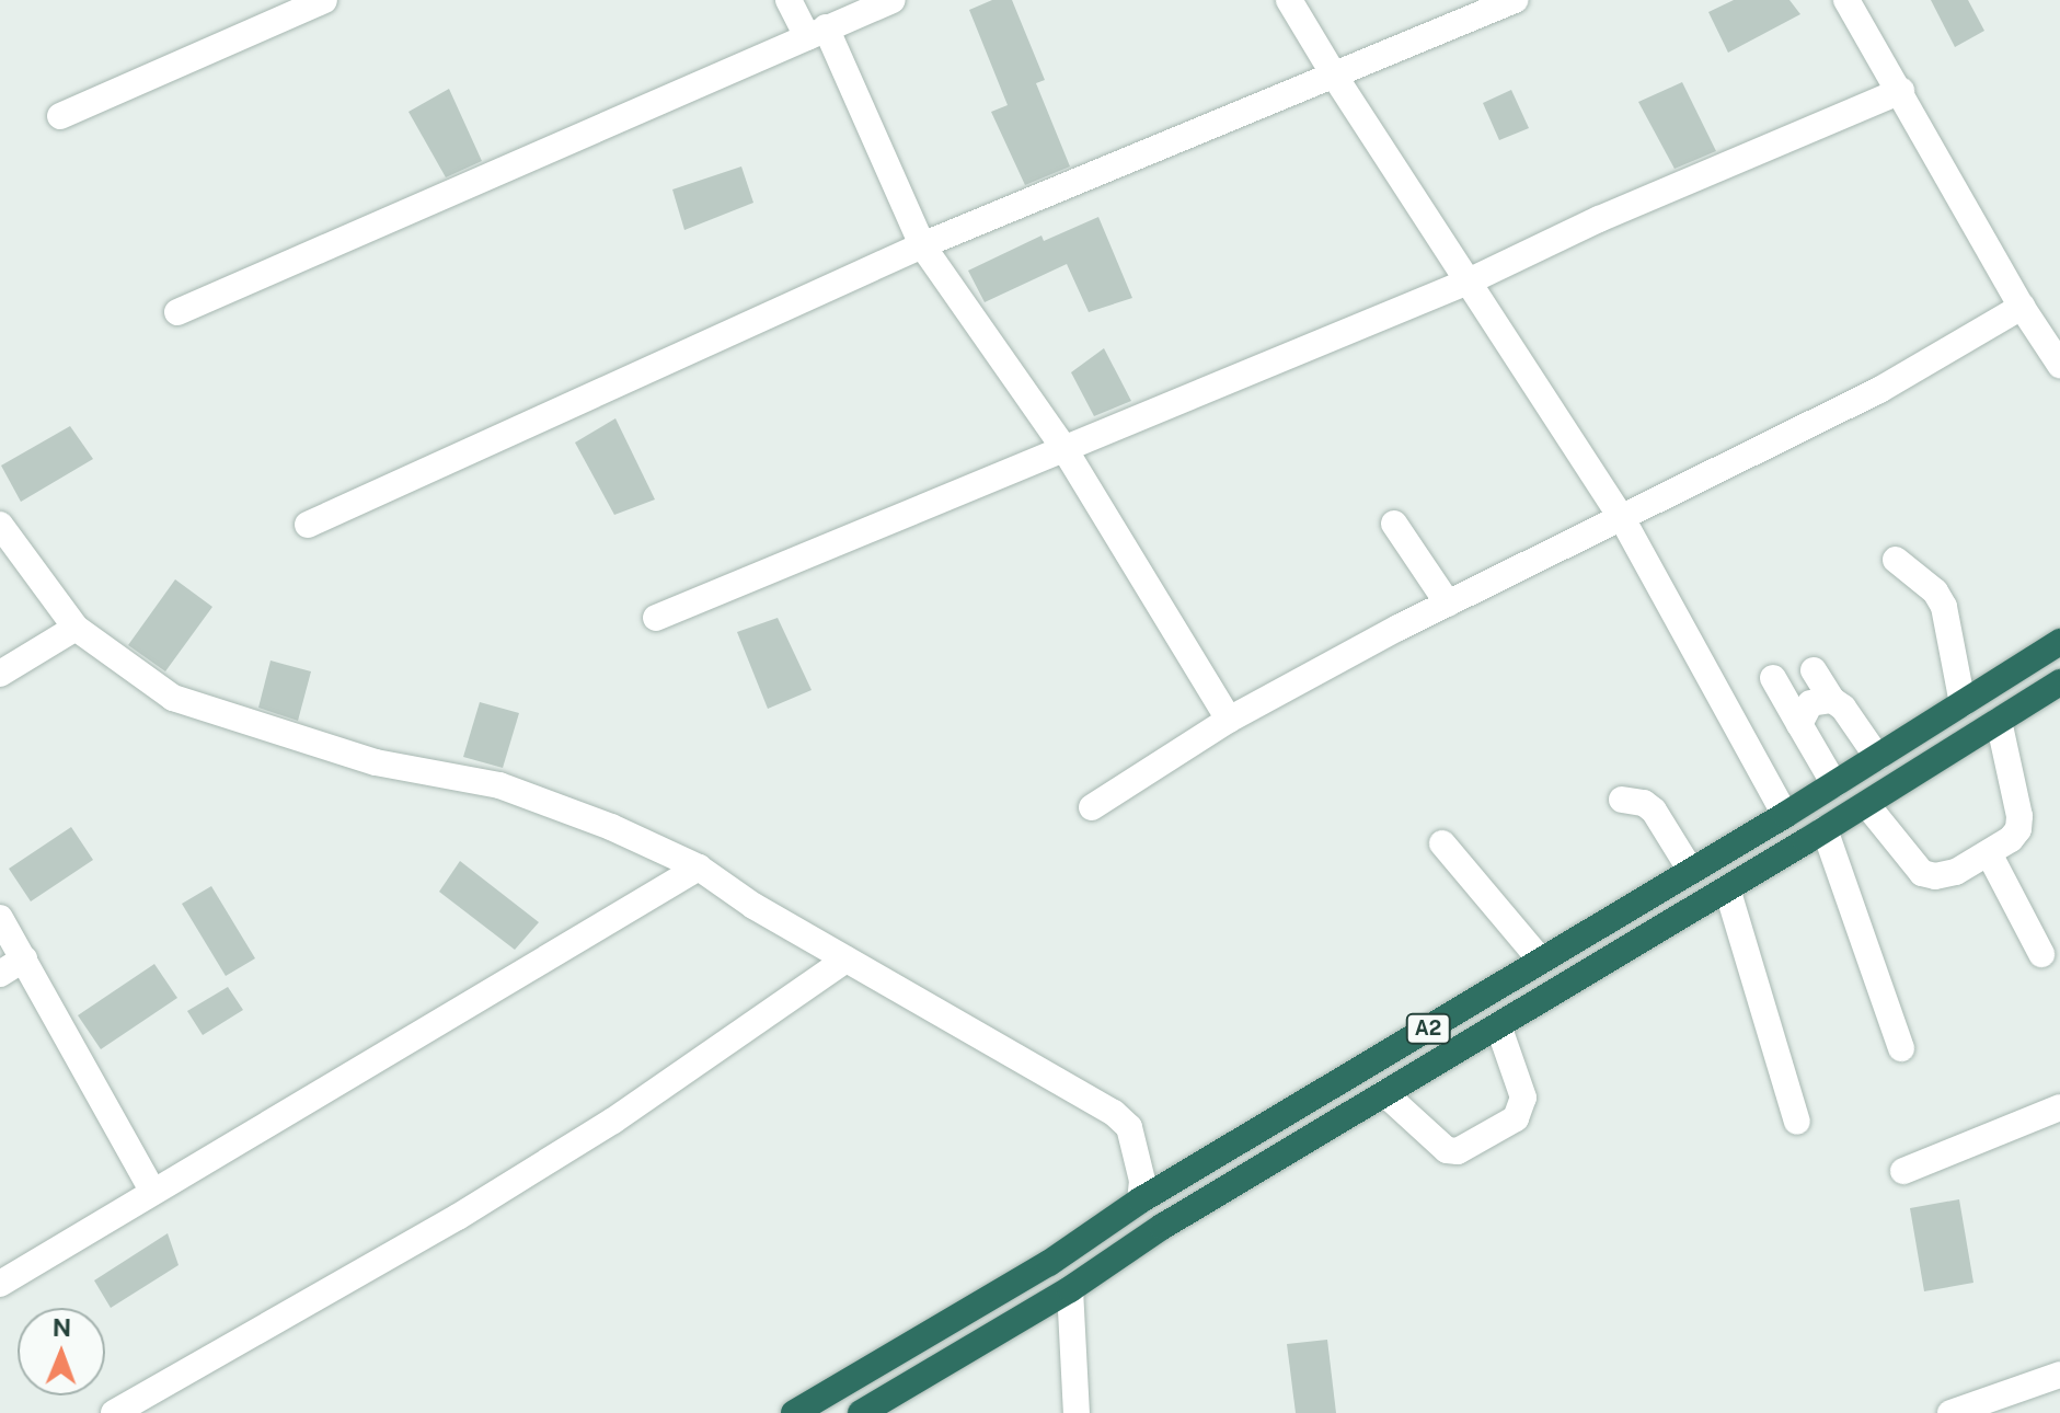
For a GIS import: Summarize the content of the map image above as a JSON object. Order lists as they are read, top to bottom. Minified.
{"streets":{"highway":["A2"]},"north":"top"}
